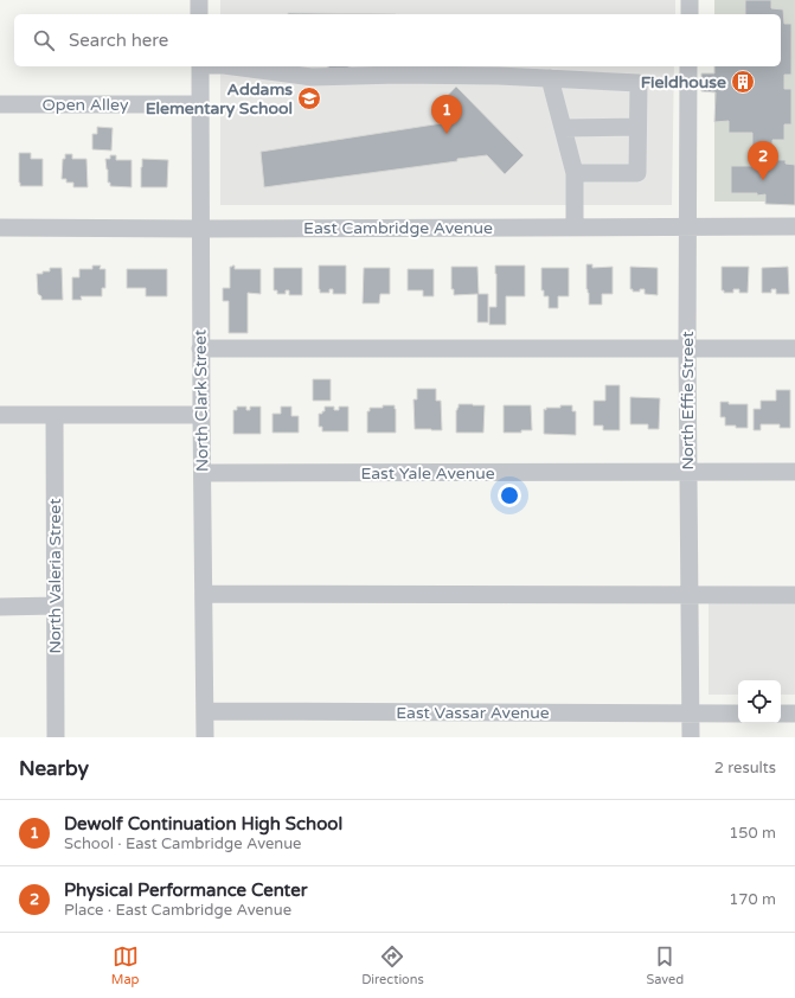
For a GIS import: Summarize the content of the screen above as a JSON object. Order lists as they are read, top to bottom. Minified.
{"streets":{"street":["Open Alley","East Cambridge Avenue","North Clark Street","North Effie Street","East Yale Avenue","North Valeria Street","East Vassar Avenue"]},"crossings":[["Open Alley","North Clark Street"],["East Cambridge Avenue","North Clark Street"],["East Cambridge Avenue","North Effie Street"],["North Clark Street","East Yale Avenue"],["North Clark Street","East Vassar Avenue"],["North Effie Street","East Yale Avenue"],["North Effie Street","East Vassar Avenue"]],"places":{"building":["Fieldhouse"],"school or university":["Addams Elementary School"]},"page":{"search":"Search here","pins":["1","2"],"heading":["Nearby","2 results"],"list":[{"mark":"1","name":"Dewolf Continuation High School","note":"School · East Cambridge Avenue","value":"150 m"},{"mark":"2","name":"Physical Performance Center","note":"Place · East Cambridge Avenue","value":"170 m"}],"nav":["Map","Directions","Saved"]}}
